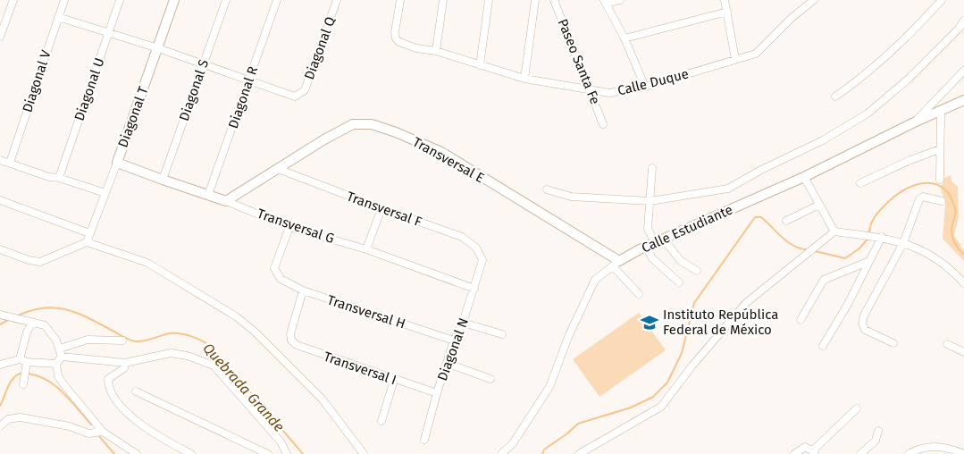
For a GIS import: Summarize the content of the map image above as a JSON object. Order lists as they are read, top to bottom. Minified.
{"streets":{"street":["Diagonal Q","Paseo Santa Fe","Diagonal V","Calle Duque","Diagonal U","Diagonal S","Diagonal R","Diagonal T","Transversal E","Transversal F","Transversal G","Calle Estudiante","Transversal H","Diagonal N","Transversal I"]},"crossings":[["Diagonal Q","Diagonal R"],["Paseo Santa Fe","Calle Duque"],["Diagonal S","Transversal G"],["Diagonal R","Transversal G"],["Diagonal T","Transversal G"],["Transversal E","Transversal F"],["Transversal E","Transversal G"],["Transversal E","Calle Estudiante"],["Transversal F","Diagonal N"],["Transversal G","Transversal H"],["Transversal G","Diagonal N"],["Transversal H","Diagonal N"],["Transversal H","Transversal I"],["Diagonal N","Transversal I"]],"water":["Quebrada Grande"],"places":{"school or university":["Instituto República Federal de México"]}}
